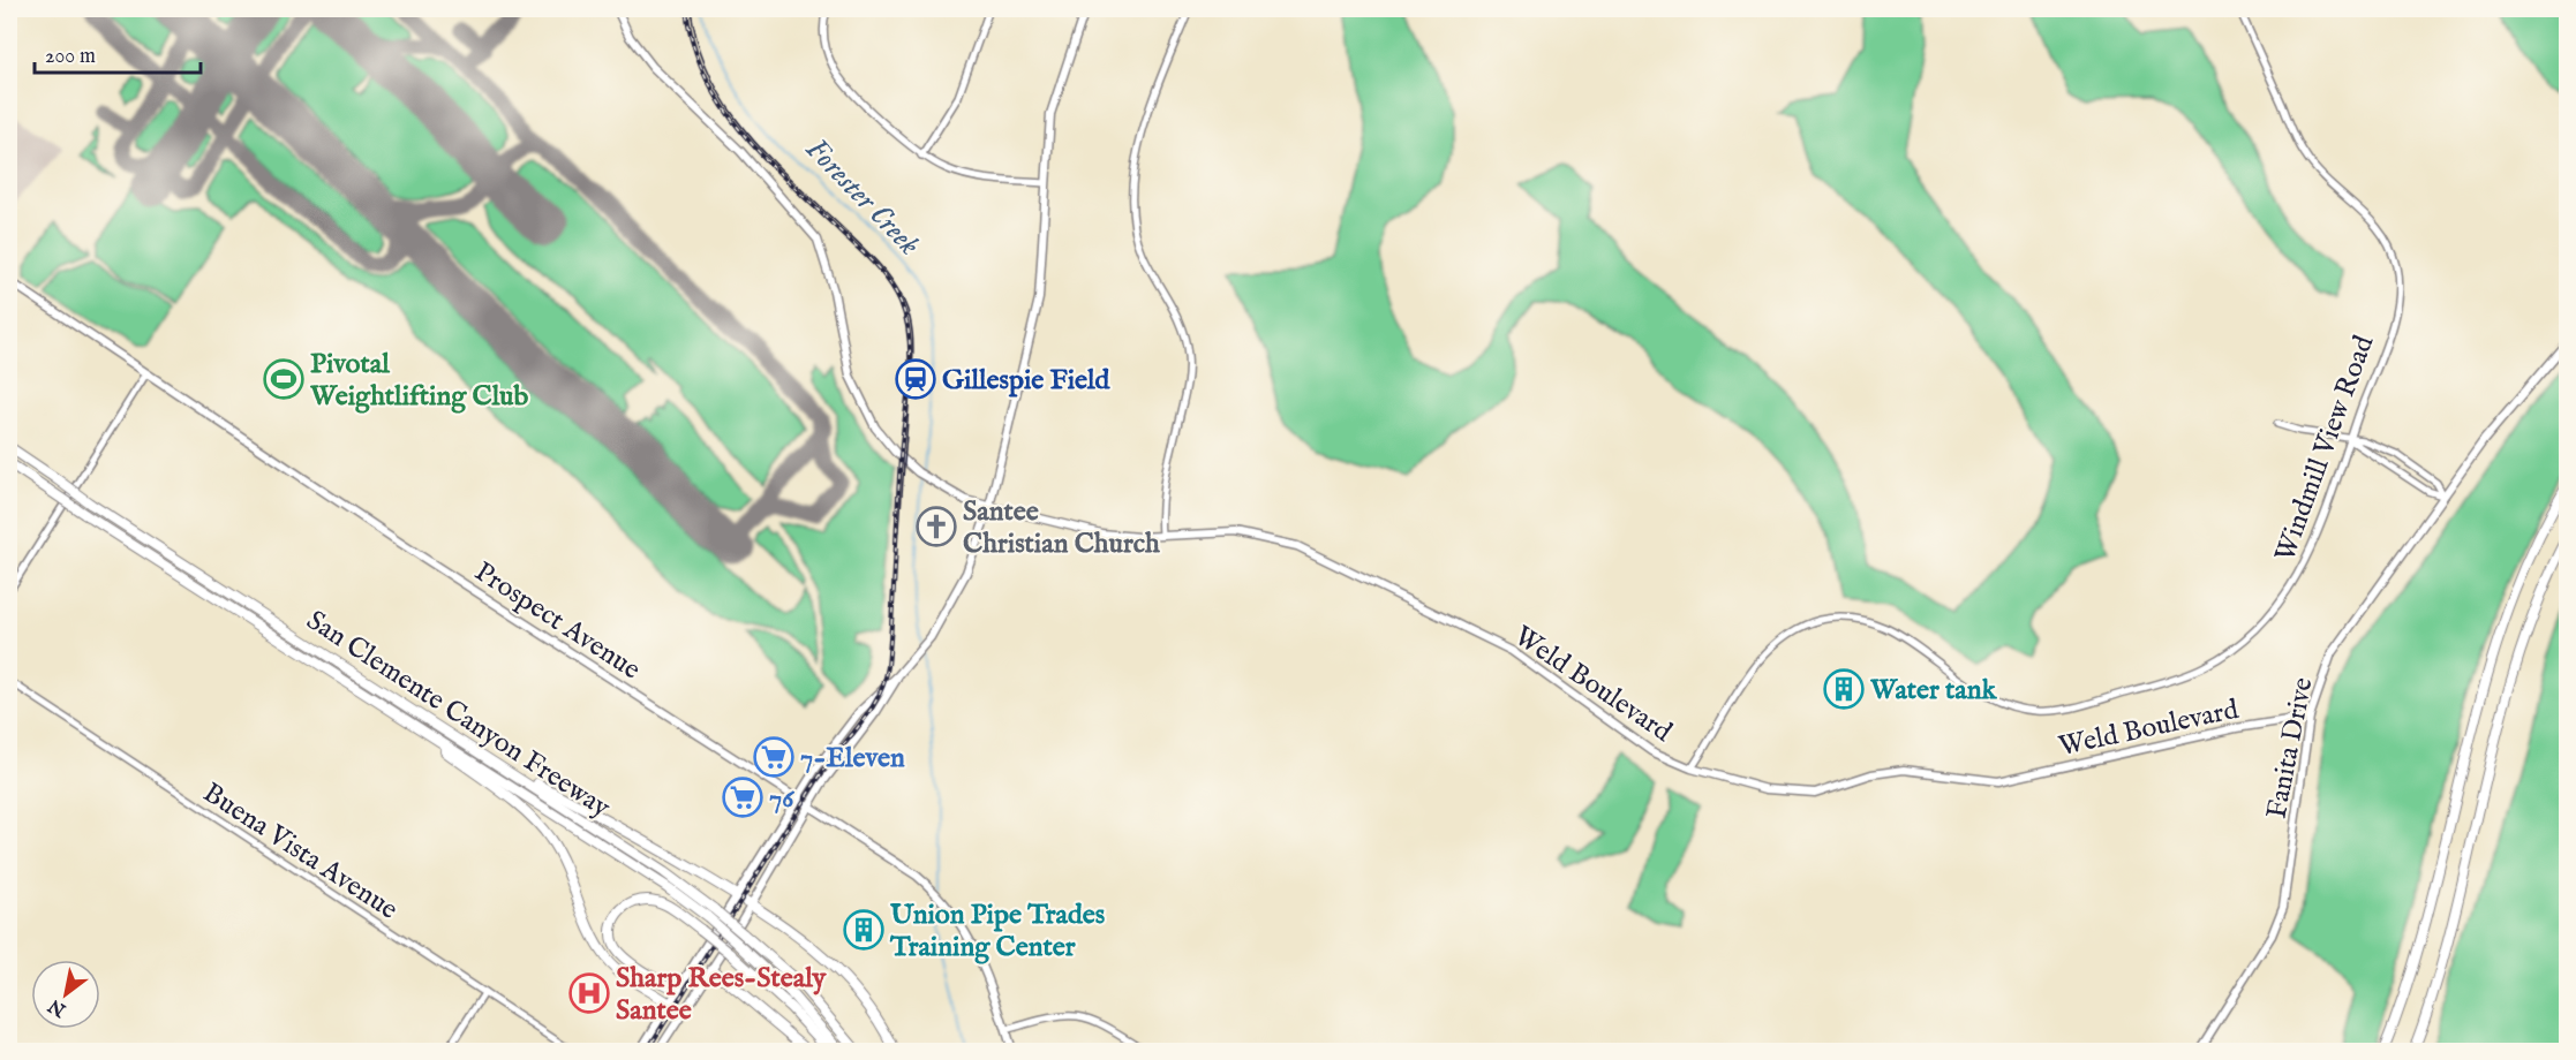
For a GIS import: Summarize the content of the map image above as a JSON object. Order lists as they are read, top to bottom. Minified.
{"streets":{"highway":["San Clemente Canyon Freeway"],"main road":["Prospect Avenue","Weld Boulevard","Fanita Drive"],"street":["Windmill View Road","Buena Vista Avenue"]},"crossings":[["Windmill View Road","Weld Boulevard"],["Weld Boulevard","Fanita Drive"]],"water":["Forester Creek"],"places":{"sports":["Pivotal Weightlifting Club"],"station":["Gillespie Field"],"church":["Santee Christian Church"],"building":["Water tank","Union Pipe Trades Training Center"],"supermarket":["7-Eleven","76"],"hospital":["Sharp Rees-Stealy Santee"]},"scale_bar":"200 m","north":"bottom left"}
